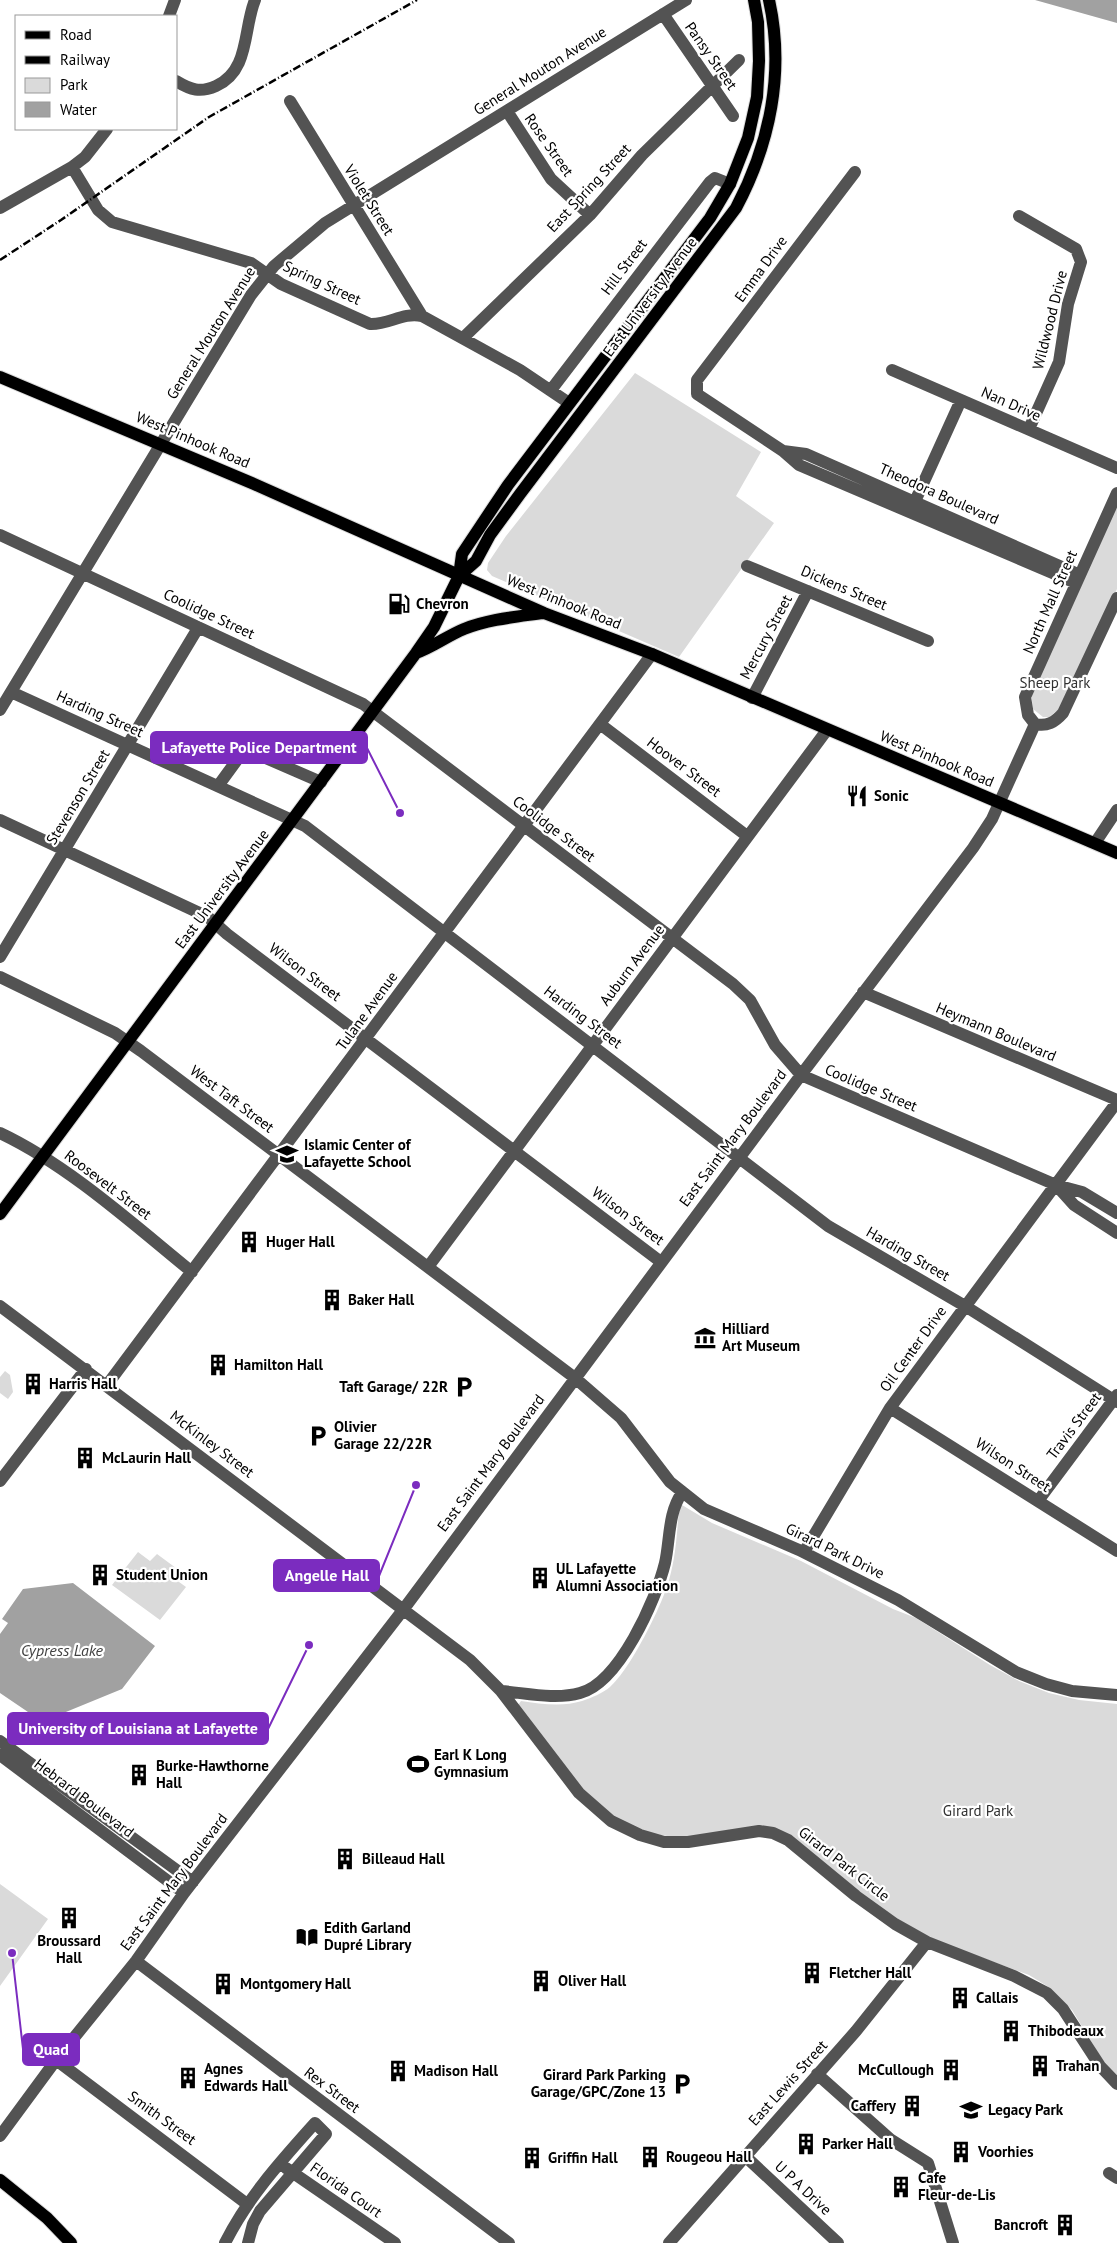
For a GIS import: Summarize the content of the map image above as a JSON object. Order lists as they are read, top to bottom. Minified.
{"streets":{"main road":["East University Avenue","West Pinhook Road"],"street":["Pansy Street","General Mouton Avenue","Rose Street","East Spring Street","Violet Street","Hill Street","Emma Drive","Spring Street","Wildwood Drive","Nan Drive","Theodora Boulevard","Dickens Street","North Mall Street","Coolidge Street","Mercury Street","Harding Street","Hoover Street","Stevenson Street","Auburn Avenue","Wilson Street","Tulane Avenue","Heymann Boulevard","West Taft Street","East Saint Mary Boulevard","Roosevelt Street","Oil Center Drive","Travis Street","McKinley Street","Girard Park Drive","Hebrard Boulevard","Girard Park Circle","East Lewis Street","Rex Street","Smith Street","U P A Drive","Florida Court"]},"crossings":[["Pansy Street","General Mouton Avenue"],["Pansy Street","East Spring Street"],["General Mouton Avenue","Rose Street"],["General Mouton Avenue","Violet Street"],["General Mouton Avenue","Spring Street"],["General Mouton Avenue","West Pinhook Road"],["General Mouton Avenue","Coolidge Street"],["General Mouton Avenue","Harding Street"],["Rose Street","East Spring Street"],["Violet Street","Spring Street"],["Hill Street","East University Avenue"],["Emma Drive","Theodora Boulevard"],["East University Avenue","West Pinhook Road"],["East University Avenue","Coolidge Street"],["East University Avenue","Harding Street"],["East University Avenue","Wilson Street"],["East University Avenue","West Taft Street"],["East University Avenue","Roosevelt Street"],["Wildwood Drive","Nan Drive"],["West Pinhook Road","Mercury Street"],["West Pinhook Road","Auburn Avenue"],["West Pinhook Road","Tulane Avenue"],["West Pinhook Road","East Saint Mary Boulevard"],["Theodora Boulevard","North Mall Street"],["Dickens Street","Mercury Street"],["North Mall Street","East Saint Mary Boulevard"],["Coolidge Street","Stevenson Street"],["Coolidge Street","Auburn Avenue"],["Coolidge Street","Tulane Avenue"],["Coolidge Street","East Saint Mary Boulevard"],["Coolidge Street","Oil Center Drive"],["Harding Street","Stevenson Street"],["Harding Street","Auburn Avenue"],["Harding Street","Tulane Avenue"],["Harding Street","East Saint Mary Boulevard"],["Harding Street","Oil Center Drive"],["Harding Street","Travis Street"],["Hoover Street","Auburn Avenue"],["Hoover Street","Tulane Avenue"],["Stevenson Street","Wilson Street"],["Auburn Avenue","Wilson Street"],["Auburn Avenue","West Taft Street"],["Wilson Street","Tulane Avenue"],["Wilson Street","East Saint Mary Boulevard"],["Wilson Street","Oil Center Drive"],["Wilson Street","Travis Street"],["Tulane Avenue","West Taft Street"],["Tulane Avenue","Roosevelt Street"],["Tulane Avenue","McKinley Street"],["Heymann Boulevard","East Saint Mary Boulevard"],["Heymann Boulevard","Oil Center Drive"],["West Taft Street","East Saint Mary Boulevard"],["West Taft Street","Girard Park Drive"],["East Saint Mary Boulevard","McKinley Street"],["East Saint Mary Boulevard","Girard Park Drive"],["East Saint Mary Boulevard","Hebrard Boulevard"],["East Saint Mary Boulevard","Girard Park Circle"],["East Saint Mary Boulevard","Rex Street"],["East Saint Mary Boulevard","Smith Street"],["Oil Center Drive","Girard Park Drive"],["McKinley Street","Girard Park Circle"],["Girard Park Circle","East Lewis Street"],["East Lewis Street","U P A Drive"]],"water":["Cypress Lake"],"parks":["Sheep Park","Girard Park"],"places":{"fuel station":["Chevron"],"restaurant":["Sonic"],"other":["Lafayette Police Department","Angelle Hall","University of Louisiana at Lafayette","Quad"],"school or university":["Islamic Center of Lafayette School","Legacy Park"],"building":["Huger Hall","Baker Hall","Hamilton Hall","Harris Hall","McLaurin Hall","Student Union","UL Lafayette Alumni Association","Burke-Hawthorne Hall","Billeaud Hall","Broussard Hall","Fletcher Hall","Oliver Hall","Montgomery Hall","Callais","Thibodeaux","Trahan","McCullough","Madison Hall","Agnes Edwards Hall","Caffery","Parker Hall","Voorhies","Rougeou Hall","Griffin Hall","Cafe Fleur-de-Lis","Bancroft"],"museum":["Hilliard Art Museum"],"parking":["Taft Garage/ 22R","Olivier Garage 22/22R","Girard Park Parking Garage/GPC/Zone 13"],"sports":["Earl K Long Gymnasium"],"library":["Edith Garland Dupré Library"]},"legend":["Road","Railway","Park","Water"]}
